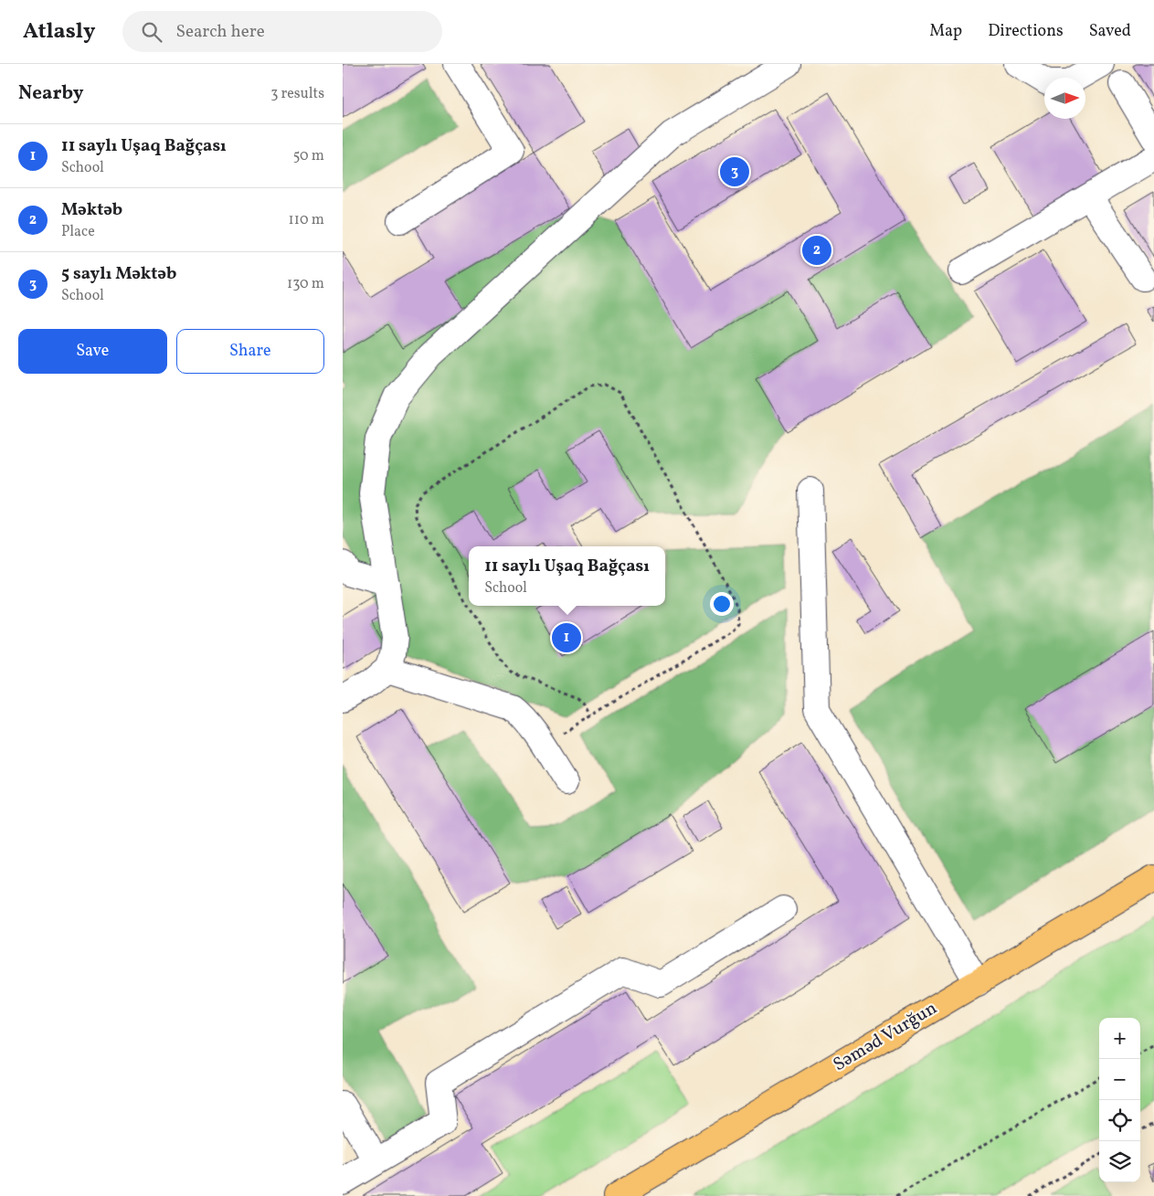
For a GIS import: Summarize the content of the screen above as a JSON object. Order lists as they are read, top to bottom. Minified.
{"streets":{"main road":["Səməd Vurğun"]},"north":"right","page":{"header":"Atlasly","search":"Search here","nav":["Map","Directions","Saved"],"heading":["Nearby","3 results"],"list":[{"mark":"1","name":"11 saylı Uşaq Bağçası","note":"School","value":"50 m"},{"mark":"2","name":"Məktəb","note":"Place","value":"110 m"},{"mark":"3","name":"5 saylı Məktəb","note":"School","value":"130 m"}],"pins":["3","2","1"],"buttons":["Save","Share"],"popup":["11 saylı Uşaq Bağçası","School"],"map_buttons":["+","−"]}}
